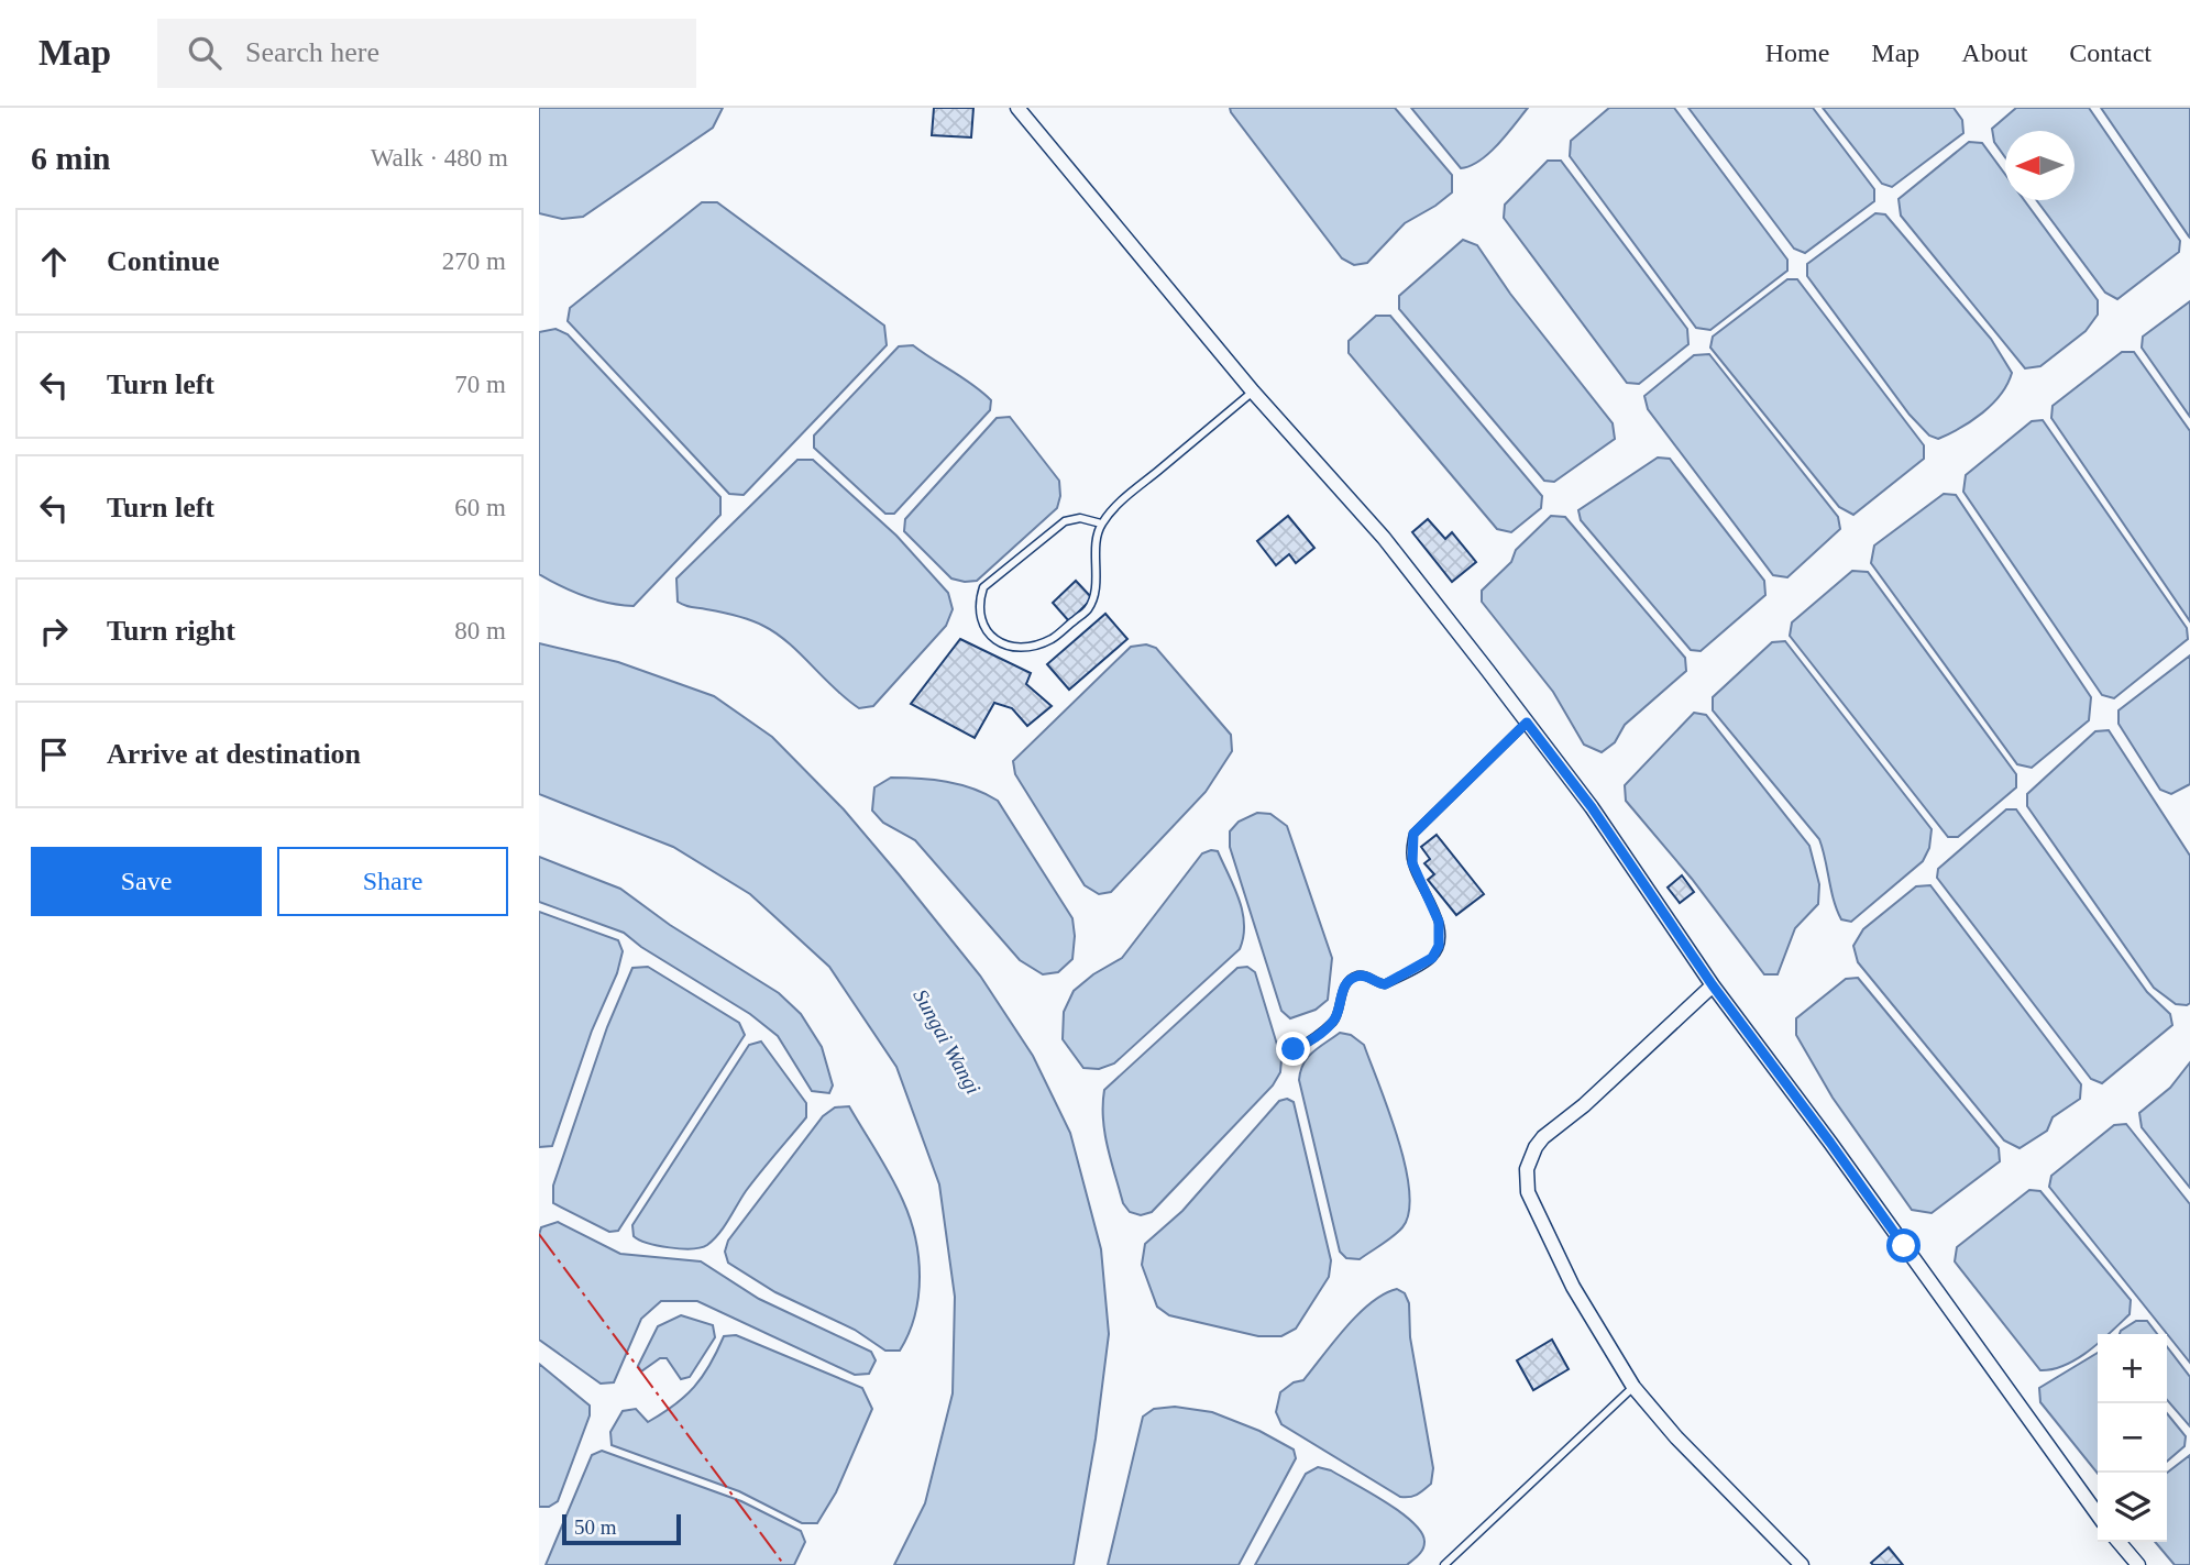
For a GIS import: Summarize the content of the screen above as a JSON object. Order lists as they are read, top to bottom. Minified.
{"water":["Sungai Wangi"],"scale_bar":"50 m","north":"left","page":{"header":"Map","search":"Search here","nav":["Home","Map","About","Contact"],"heading":["6 min","Walk · 480 m"],"list":[["Continue","270 m"],["Turn left","70 m"],["Turn left","60 m"],["Turn right","80 m"],"Arrive at destination"],"buttons":["Save","Share"],"map_buttons":["+","−"],"scale":"50 m"}}
